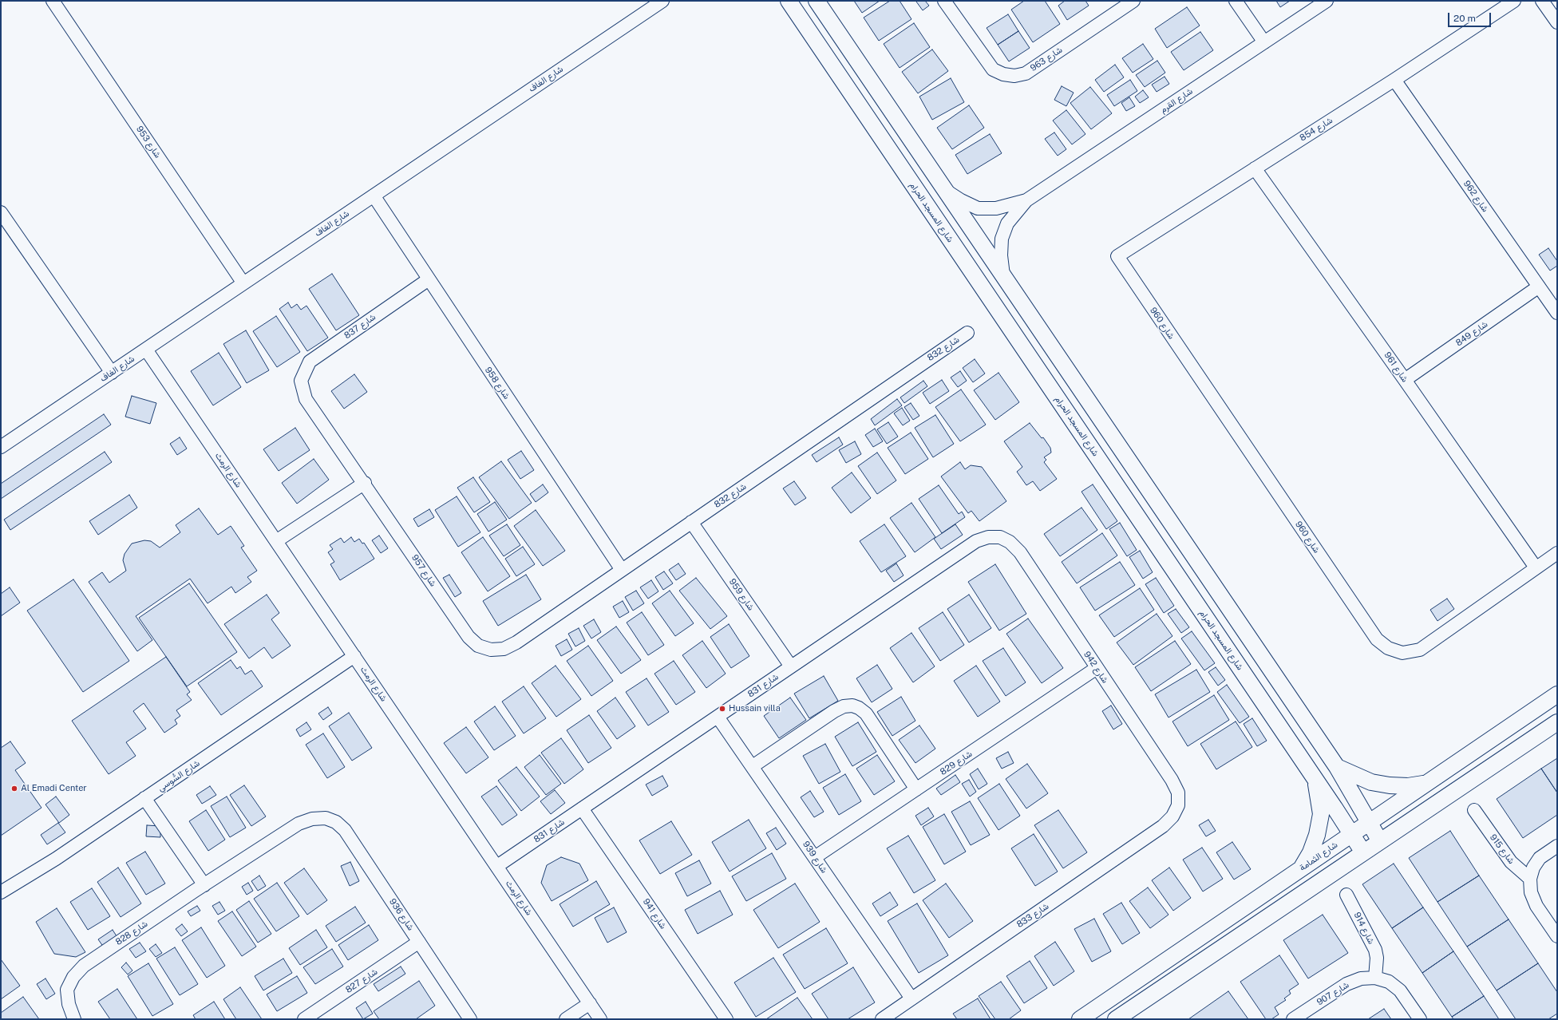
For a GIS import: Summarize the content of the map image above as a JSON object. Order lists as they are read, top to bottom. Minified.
{"streets":{"street":["شارع 963","شارع الغاف","شارع القرم","شارع 854","شارع 953","شارع 962","شارع المسجد الحرام","شارع 960","شارع 837","شارع 849","شارع 832","شارع 961","شارع 958","شارع الرمث","شارع 957","شارع 959","شارع 942","شارع 831","شارع 829","شارع السُّوسي","شارع 915","شارع الثمامة","شارع 939","شارع 941","شارع 936","شارع 833","شارع 914","شارع 828","شارع 827","شارع 907"]},"crossings":[["شارع الغاف","شارع 953"],["شارع الغاف","شارع 958"],["شارع الغاف","شارع الرمث"],["شارع 854","شارع 962"],["شارع 854","شارع 960"],["شارع 854","شارع 961"],["شارع 962","شارع 849"],["شارع المسجد الحرام","شارع الثمامة"],["شارع 960","شارع 961"],["شارع 837","شارع 958"],["شارع 837","شارع 957"],["شارع 849","شارع 961"],["شارع 832","شارع 958"],["شارع 832","شارع 957"],["شارع 832","شارع 959"],["شارع الرمث","شارع 831"],["شارع الرمث","شارع السُّوسي"],["شارع 959","شارع 831"],["شارع 942","شارع 831"],["شارع 942","شارع 829"],["شارع 942","شارع 833"],["شارع 831","شارع 939"],["شارع 831","شارع 941"],["شارع 829","شارع 939"],["شارع 939","شارع 833"],["شارع 936","شارع 828"],["شارع 936","شارع 827"],["شارع 914","شارع 907"]],"places":["Hussain villa","Al Emadi Center"],"scale_bar":"20 m"}
